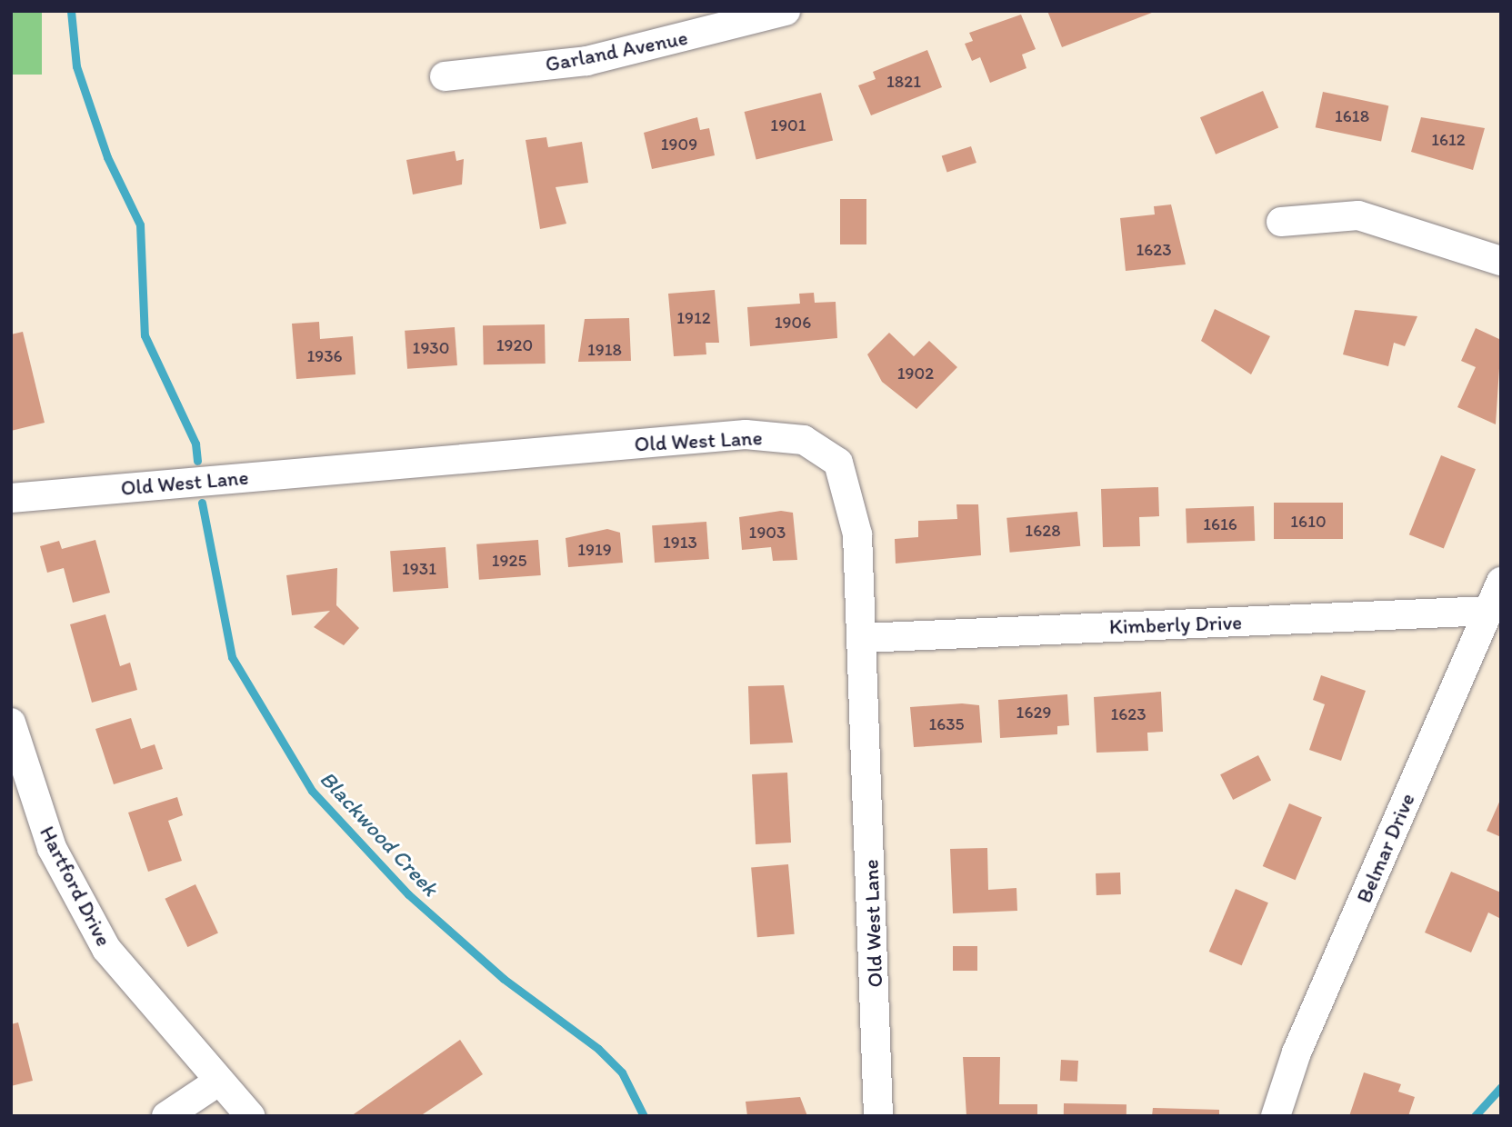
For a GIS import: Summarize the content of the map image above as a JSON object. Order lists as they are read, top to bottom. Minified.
{"streets":{"street":["Garland Avenue","Old West Lane","Kimberly Drive","Belmar Drive","Hartford Drive"]},"crossings":[["Old West Lane","Kimberly Drive"],["Kimberly Drive","Belmar Drive"]],"water":["Blackwood Creek"],"house_numbers":["1821","1618","1901","1612","1909","1623","1912","1906","1920","1930","1918","1936","1902","1610","1616","1628","1903","1913","1919","1925","1931","1629","1623","1635"]}
